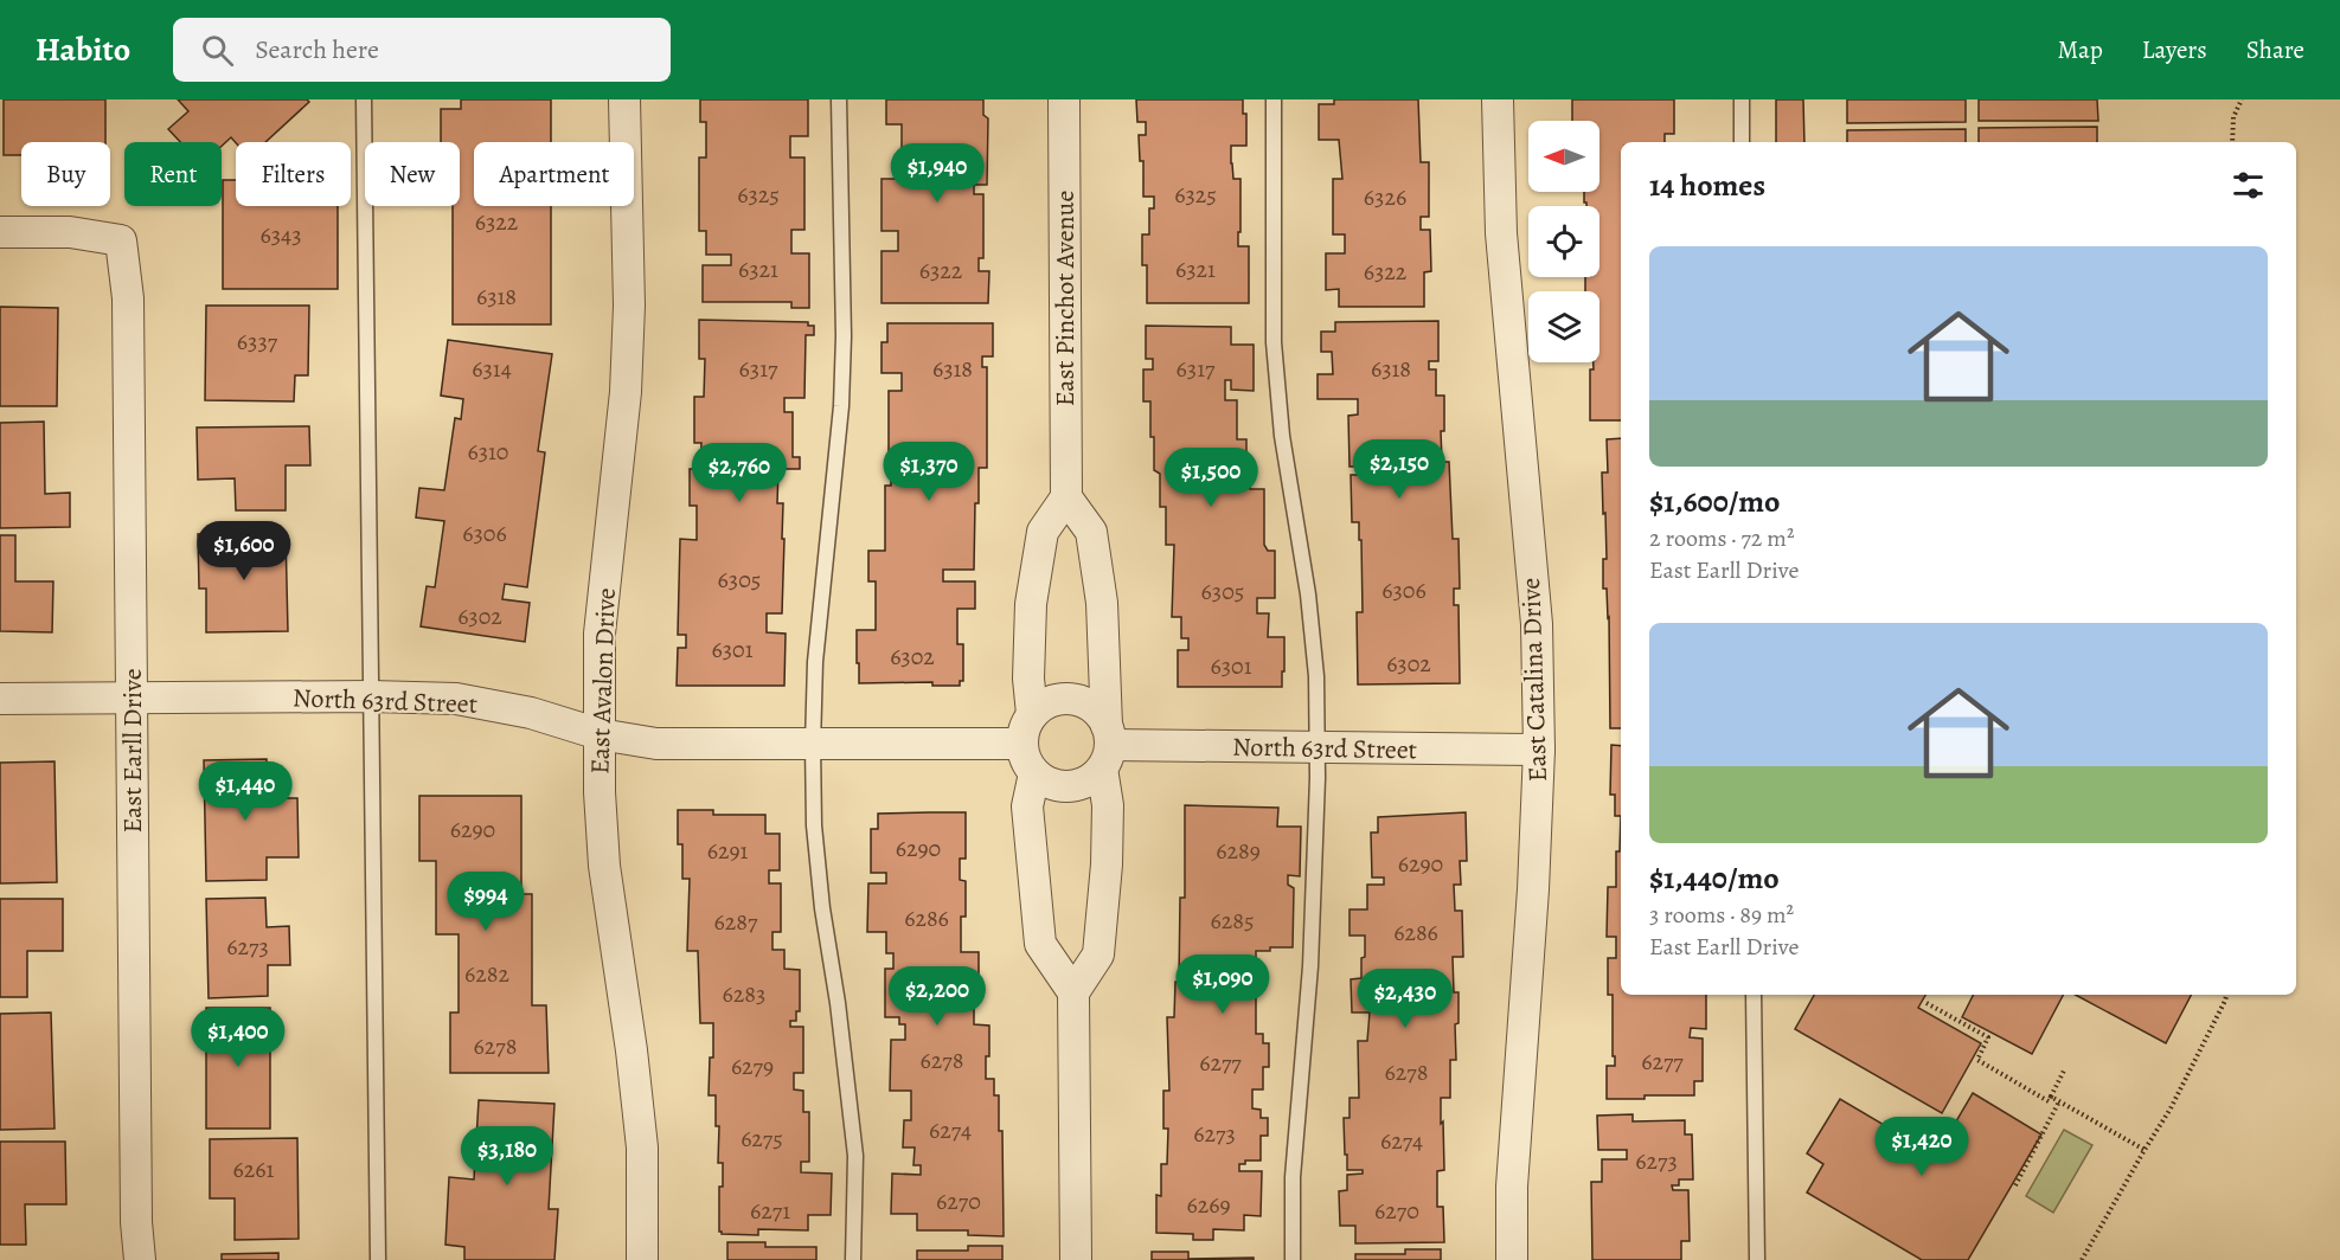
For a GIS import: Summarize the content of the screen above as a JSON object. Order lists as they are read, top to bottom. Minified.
{"streets":{"street":["East Pinchot Avenue","East Catalina Drive","East Avalon Drive","North 63rd Street","East Earll Drive"]},"crossings":[["East Catalina Drive","North 63rd Street"],["East Avalon Drive","North 63rd Street"],["North 63rd Street","East Earll Drive"]],"house_numbers":["6325","6325","6326","6322","6343","6321","6321","6322","6322","6318","6337","6314","6317","6318","6317","6318","6310","6306","6305","6306","6305","6302","6301","6302","6302","6301","6290","6290","6291","6289","6290","6286","6285","6287","6286","6273","6282","6283","6278","6278","6277","6277","6279","6278","6274","6273","6275","6274","6273","6261","6270","6269","6271","6270"],"north":"left","page":{"header":"Habito","search":"Search here","nav":["Map","Layers","Share"],"chip":["Buy","Rent","Filters","New","Apartment"],"heading":"14 homes","price":["$1,940","$2,150","$1,370","$2,760","$1,500","$1,600","$1,440","$994","$1,090","$2,200","$2,430","$1,400","$1,420","$3,180"],"list":[{"name":"$1,600/mo","note":"2 rooms · 72 m² · East Earll Drive"},{"name":"$1,440/mo","note":"3 rooms · 89 m² · East Earll Drive"}]}}
